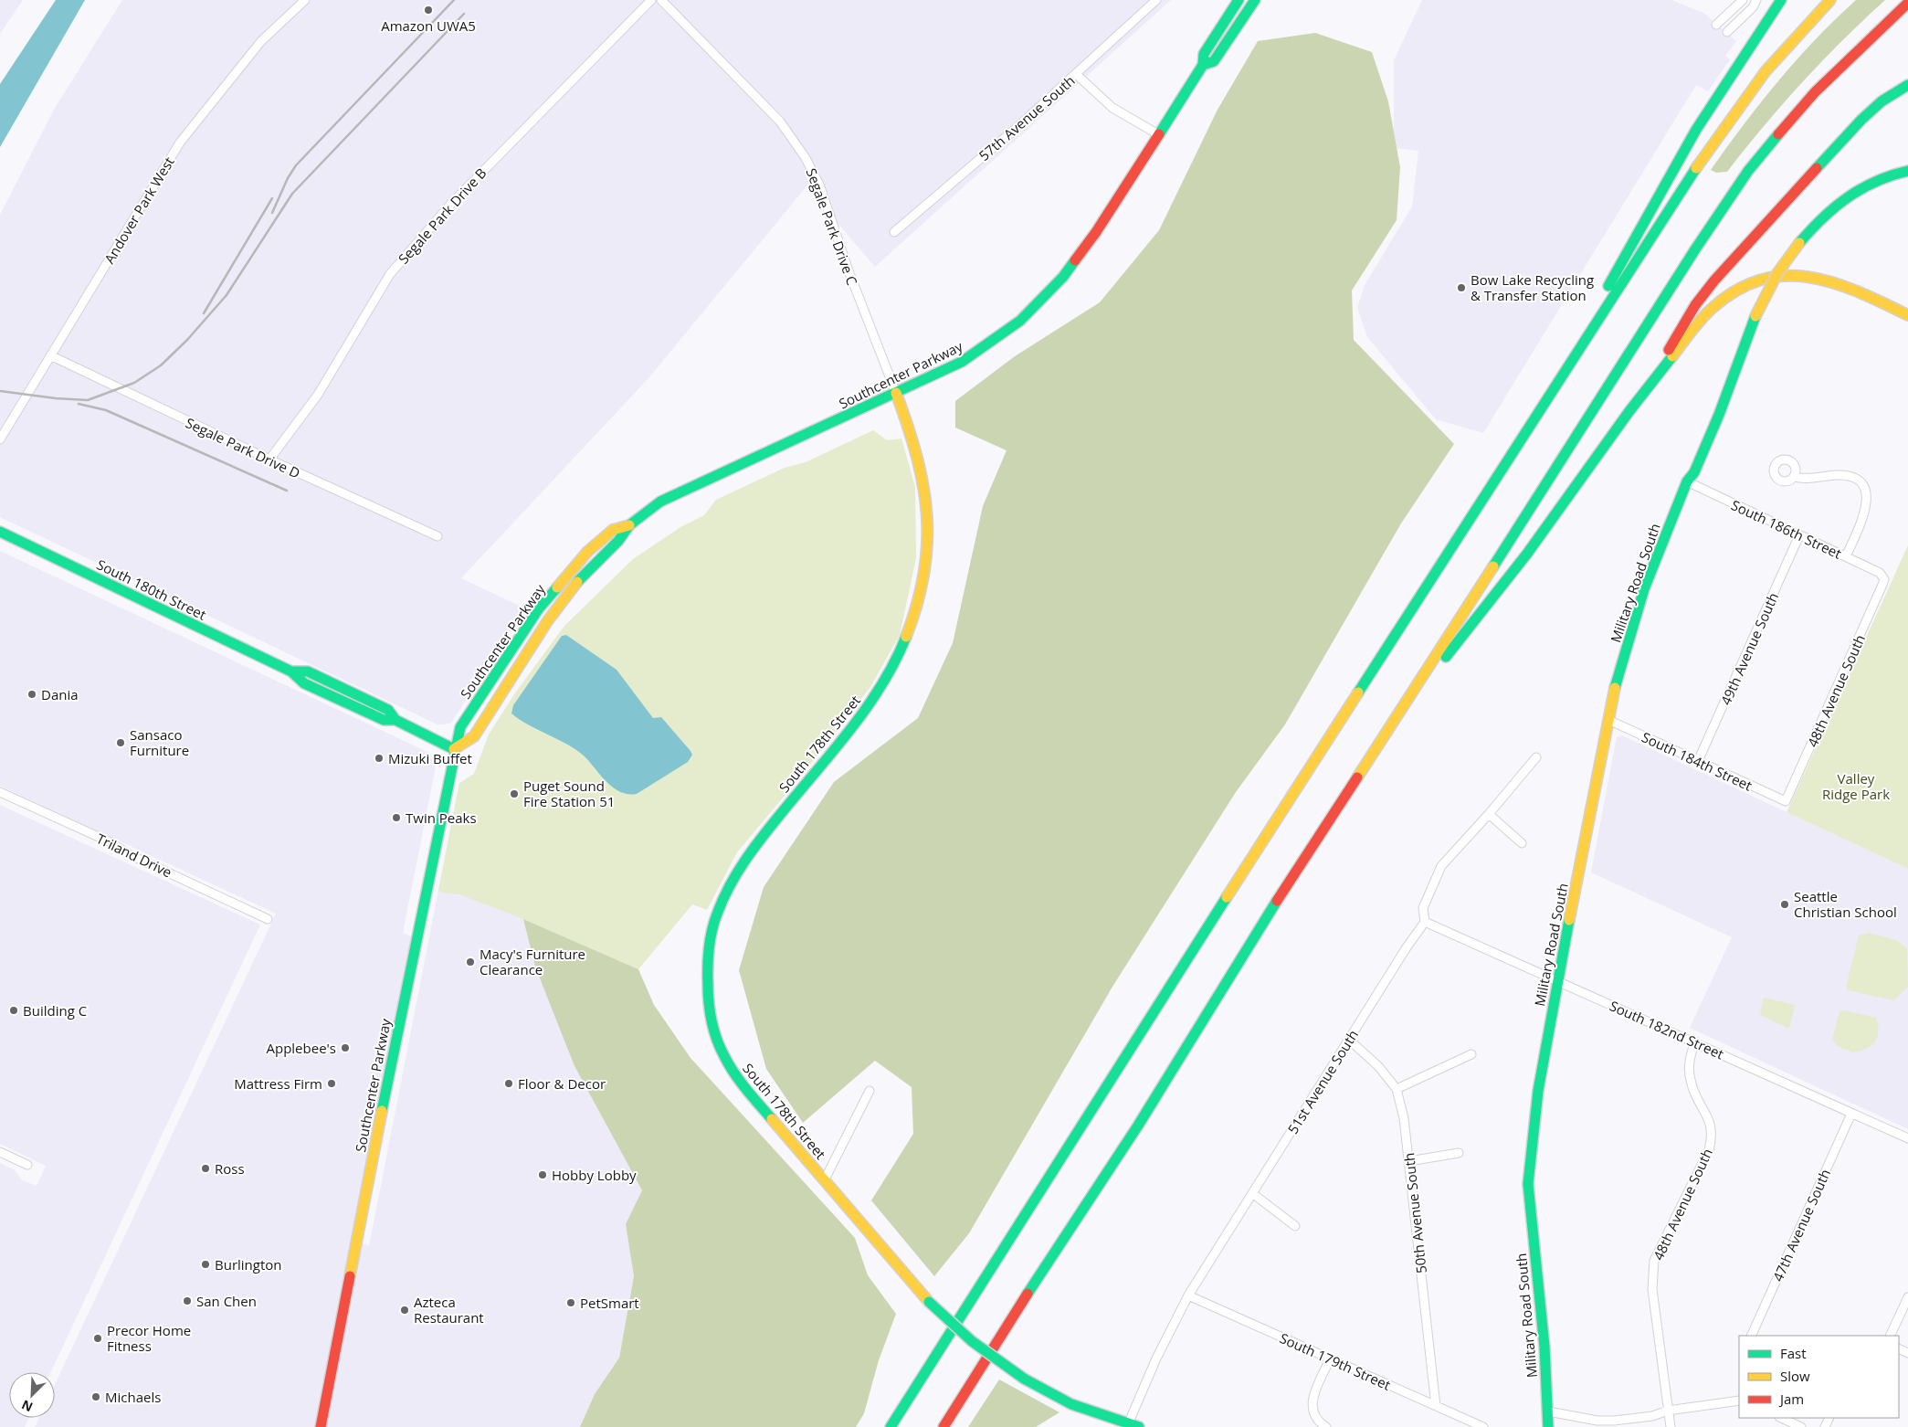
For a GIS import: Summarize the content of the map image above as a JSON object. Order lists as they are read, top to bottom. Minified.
{"streets":{"main road":["Southcenter Parkway","Military Road South","South 180th Street","South 178th Street"],"street":["57th Avenue South","Andover Park West","Segale Park Drive B","Segale Park Drive C","Segale Park Drive D","South 186th Street","49th Avenue South","48th Avenue South","South 184th Street","Triland Drive","South 182nd Street","51st Avenue South","50th Avenue South","47th Avenue South","South 179th Street"]},"crossings":[["Andover Park West","Segale Park Drive D"],["Segale Park Drive B","Segale Park Drive D"],["Segale Park Drive C","Southcenter Parkway"],["Segale Park Drive C","South 178th Street"],["Southcenter Parkway","South 180th Street"],["Southcenter Parkway","South 178th Street"],["South 186th Street","Military Road South"],["South 186th Street","49th Avenue South"],["South 186th Street","48th Avenue South"],["Military Road South","South 184th Street"],["Military Road South","South 182nd Street"],["49th Avenue South","South 184th Street"],["48th Avenue South","South 184th Street"],["48th Avenue South","South 182nd Street"],["South 178th Street","51st Avenue South"],["South 182nd Street","51st Avenue South"],["South 182nd Street","47th Avenue South"],["51st Avenue South","50th Avenue South"],["51st Avenue South","South 179th Street"],["50th Avenue South","South 179th Street"]],"parks":["Valley Ridge Park"],"places":["Amazon UWA5","Bow Lake Recycling & Transfer Station","Dania","Sansaco Furniture","Mizuki Buffet","Puget Sound Fire Station 51","Twin Peaks","Seattle Christian School","Macy's Furniture Clearance","Building C","Applebee's","Mattress Firm","Floor & Decor","Ross","Hobby Lobby","Burlington","San Chen","PetSmart","Azteca Restaurant","Precor Home Fitness","Michaels"],"legend":["Fast","Slow","Jam"],"north":"bottom left"}
